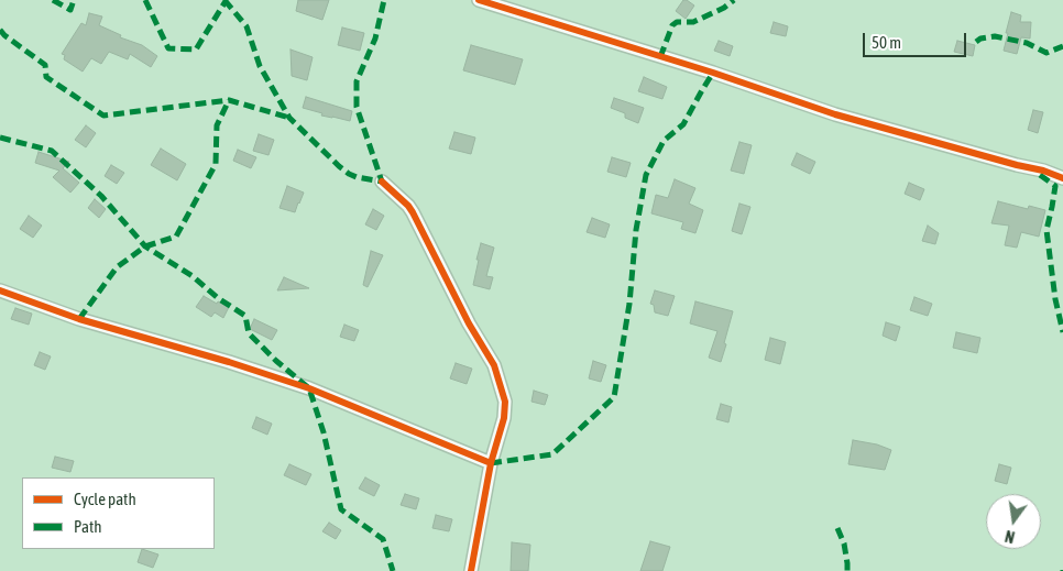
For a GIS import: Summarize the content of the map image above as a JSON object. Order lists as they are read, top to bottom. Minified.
{"legend":["Cycle path","Path"],"scale_bar":"50 m","north":"bottom"}
